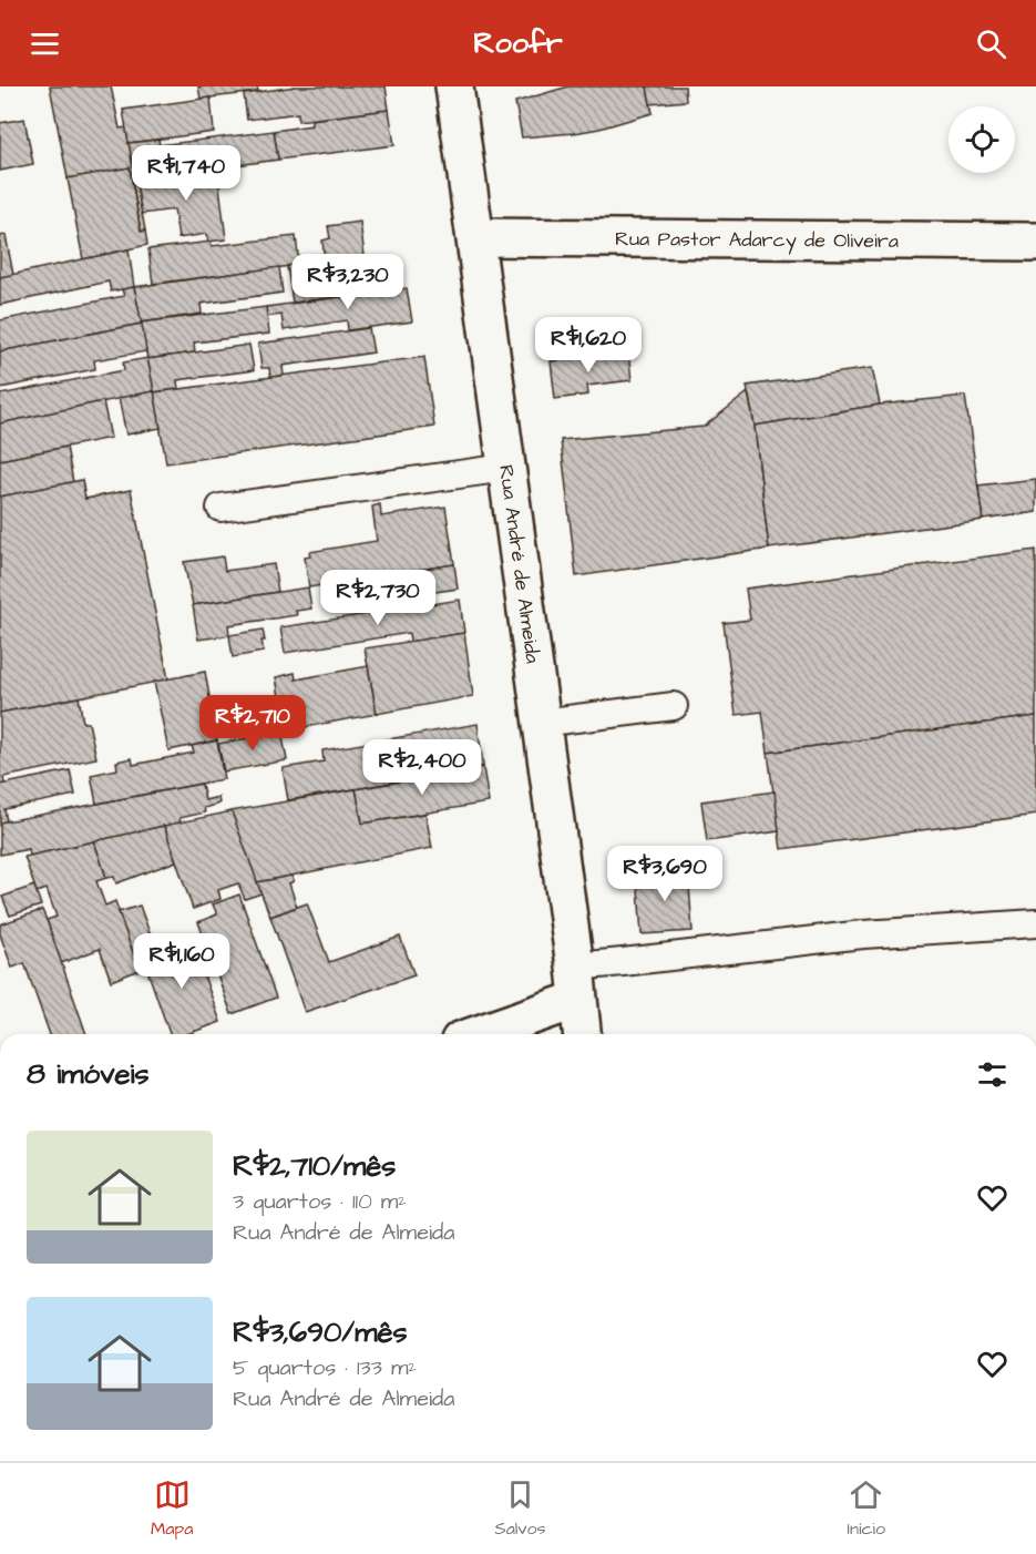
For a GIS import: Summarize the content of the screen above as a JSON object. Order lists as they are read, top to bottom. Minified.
{"streets":{"main road":["Rua Pastor Adarcy de Oliveira","Rua André de Almeida"]},"crossings":[["Rua Pastor Adarcy de Oliveira","Rua André de Almeida"]],"page":{"header":"Roofr","price":["R$1,740","R$3,230","R$1,620","R$2,730","R$2,710","R$2,400","R$3,690","R$1,160"],"heading":"8 imóveis","list":[{"name":"R$2,710/mês","note":"3 quartos · 110 m² · Rua André de Almeida"},{"name":"R$3,690/mês","note":"5 quartos · 133 m² · Rua André de Almeida"}],"tabs":["Mapa","Salvos","Início"]}}
